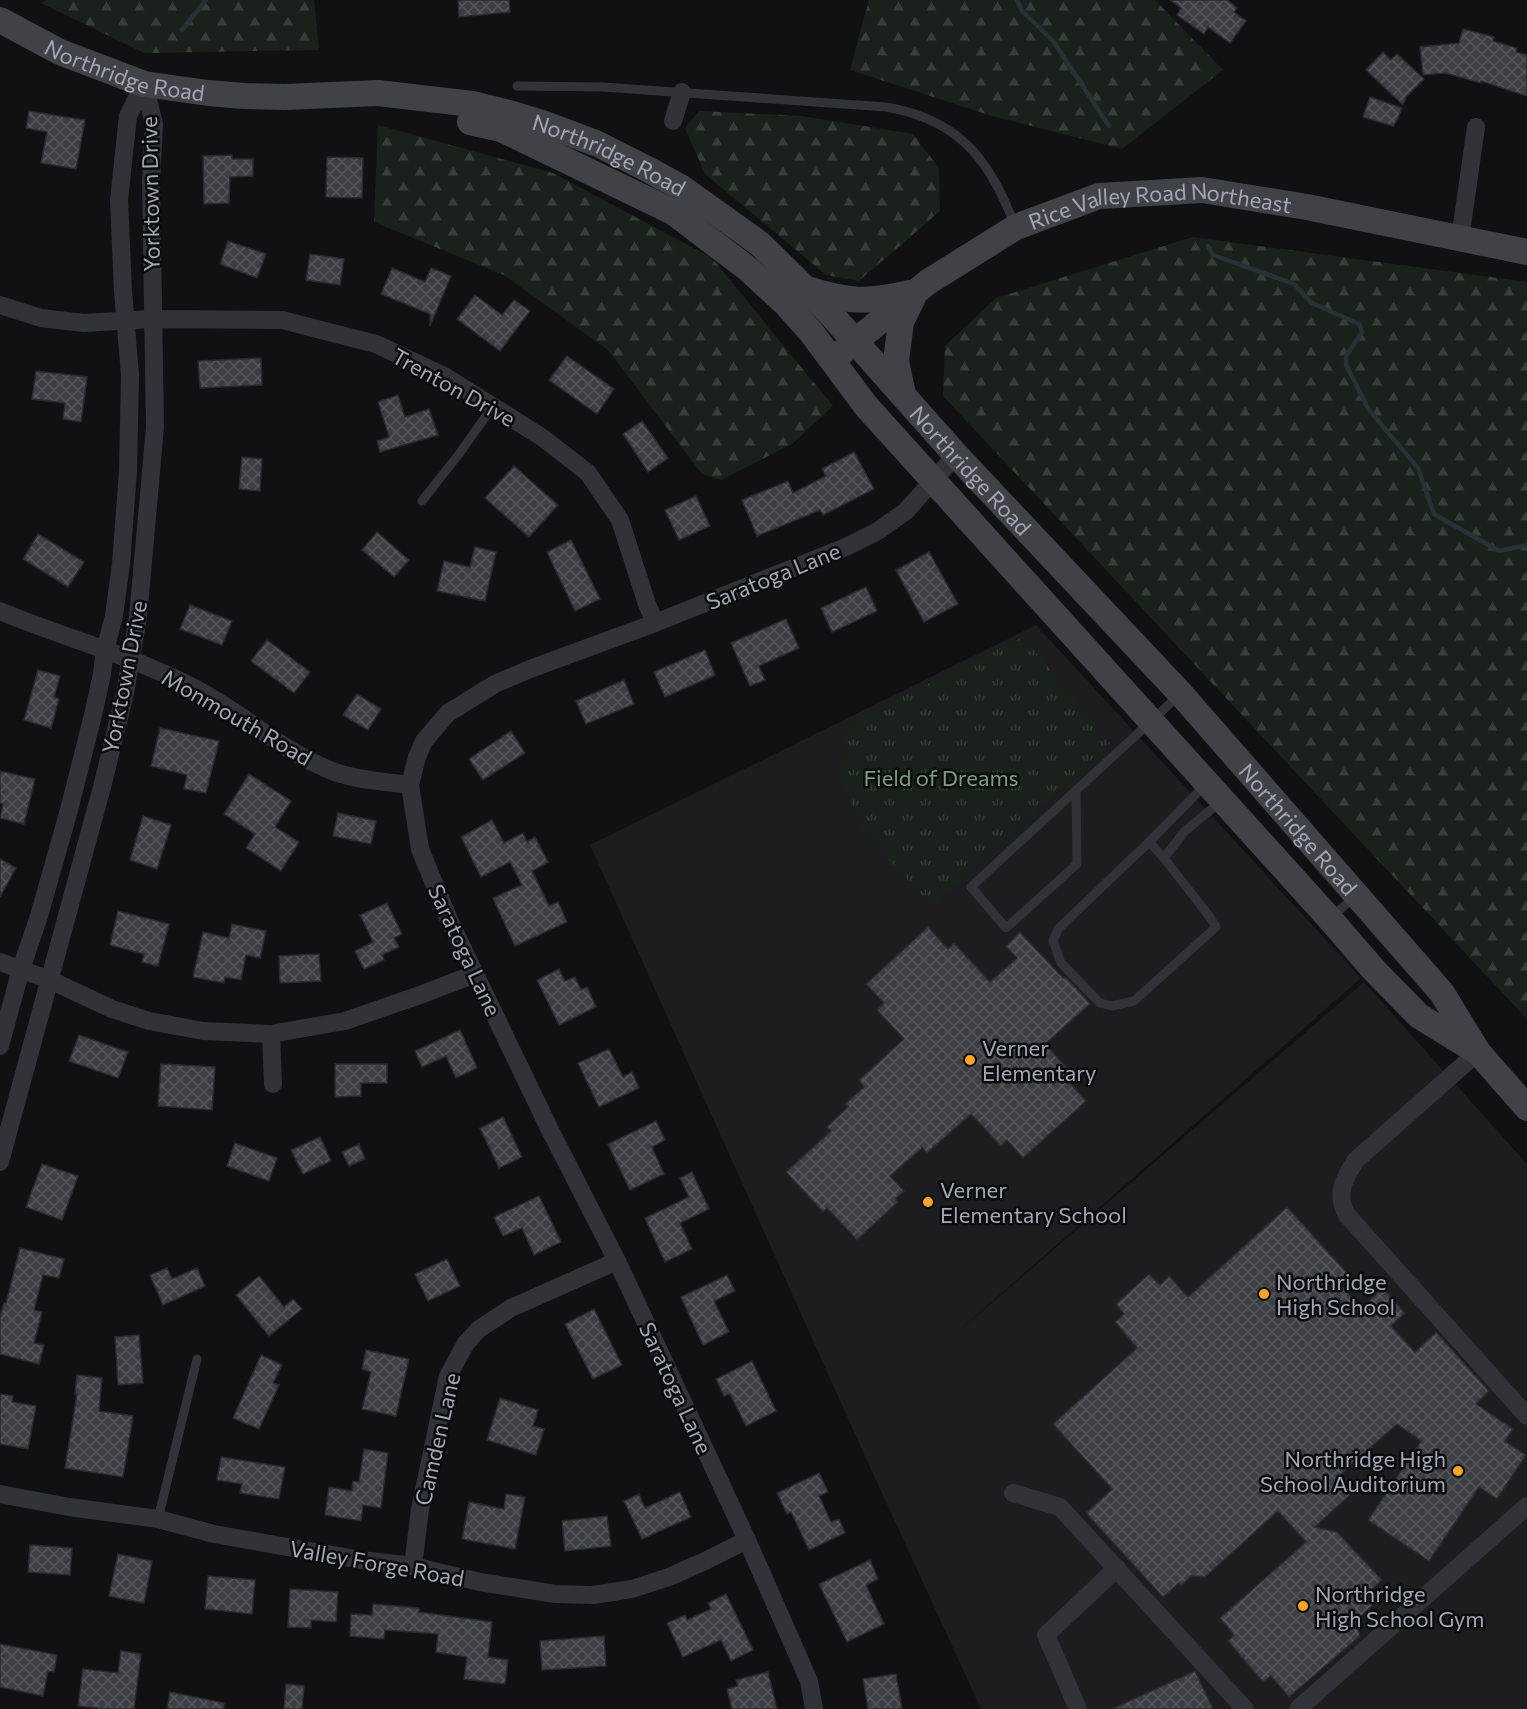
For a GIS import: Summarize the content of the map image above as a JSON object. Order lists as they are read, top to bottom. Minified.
{"streets":{"main road":["Northridge Road","Rice Valley Road Northeast"],"street":["Yorktown Drive","Trenton Drive","Saratoga Lane","Monmouth Road","Camden Lane","Valley Forge Road"]},"crossings":[["Northridge Road","Yorktown Drive"],["Northridge Road","Rice Valley Road Northeast"],["Northridge Road","Saratoga Lane"],["Yorktown Drive","Trenton Drive"],["Yorktown Drive","Monmouth Road"],["Trenton Drive","Saratoga Lane"],["Saratoga Lane","Monmouth Road"],["Saratoga Lane","Camden Lane"],["Saratoga Lane","Valley Forge Road"],["Camden Lane","Valley Forge Road"]],"parks":["Field of Dreams"],"places":["Verner Elementary","Verner Elementary School","Northridge High School","Northridge High School Auditorium","Northridge High School Gym"]}
